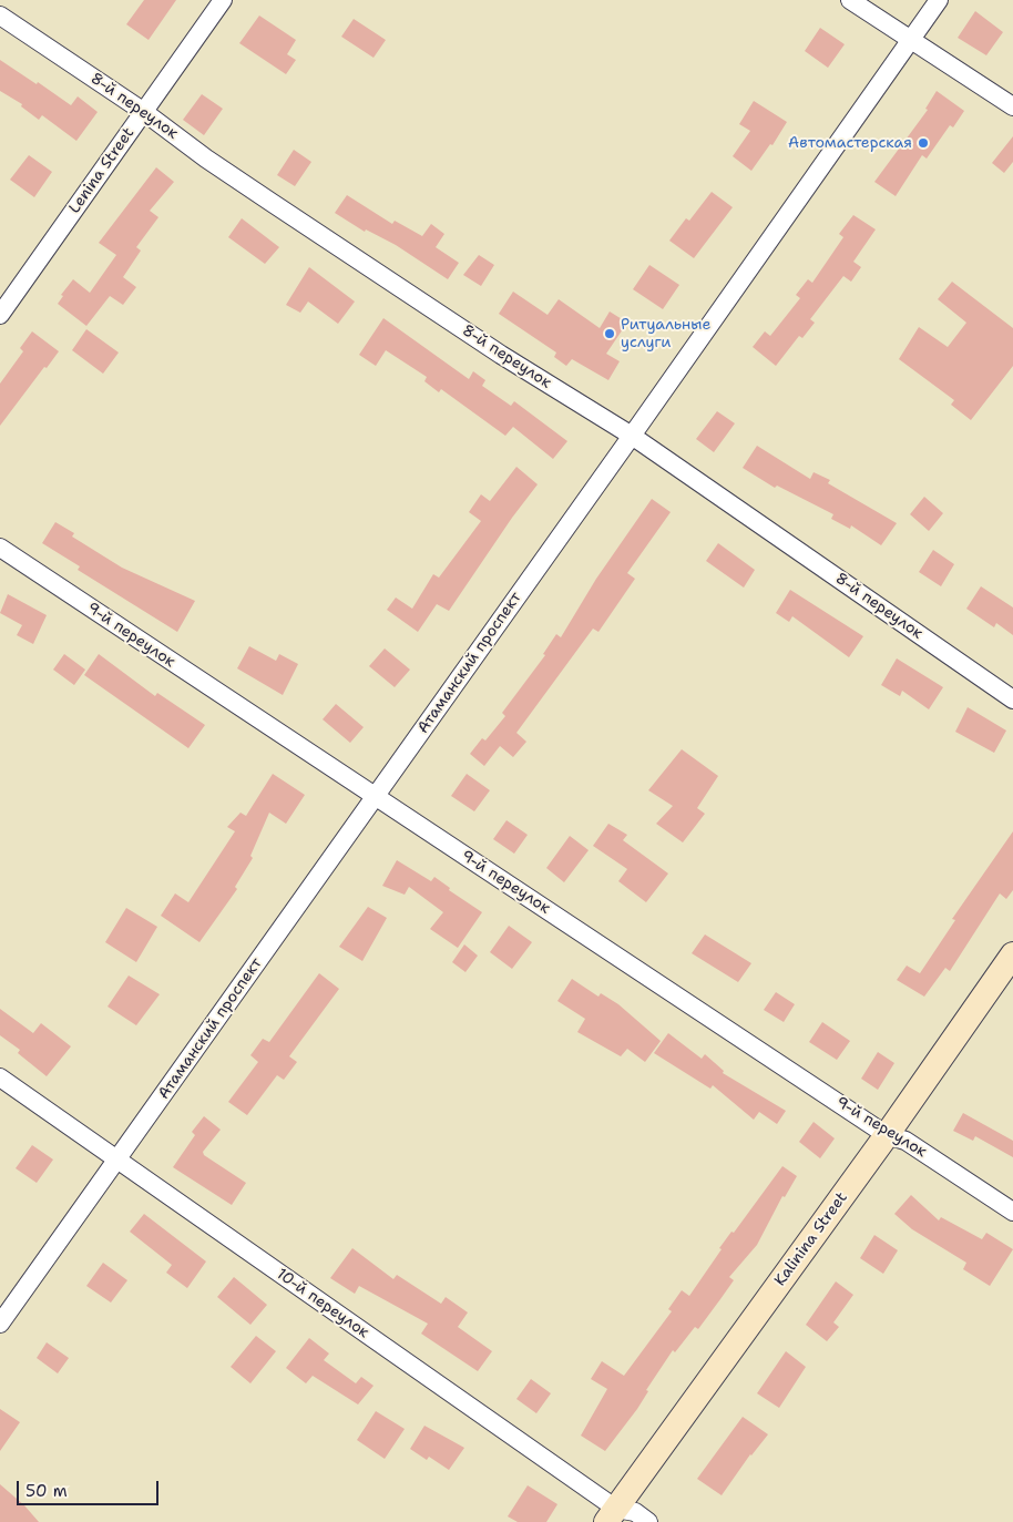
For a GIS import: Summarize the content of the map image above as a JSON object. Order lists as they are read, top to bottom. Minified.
{"streets":{"main road":["Kalinina Street"],"street":["8-й переулок","Lenina Street","9-й переулок","Атаманский проспект","10-й переулок"]},"crossings":[["8-й переулок","Lenina Street"],["8-й переулок","Атаманский проспект"],["9-й переулок","Атаманский проспект"],["9-й переулок","Kalinina Street"],["Атаманский проспект","10-й переулок"],["Kalinina Street","10-й переулок"]],"places":["Автомастерская","Ритуальные услуги"],"scale_bar":"50 m"}
